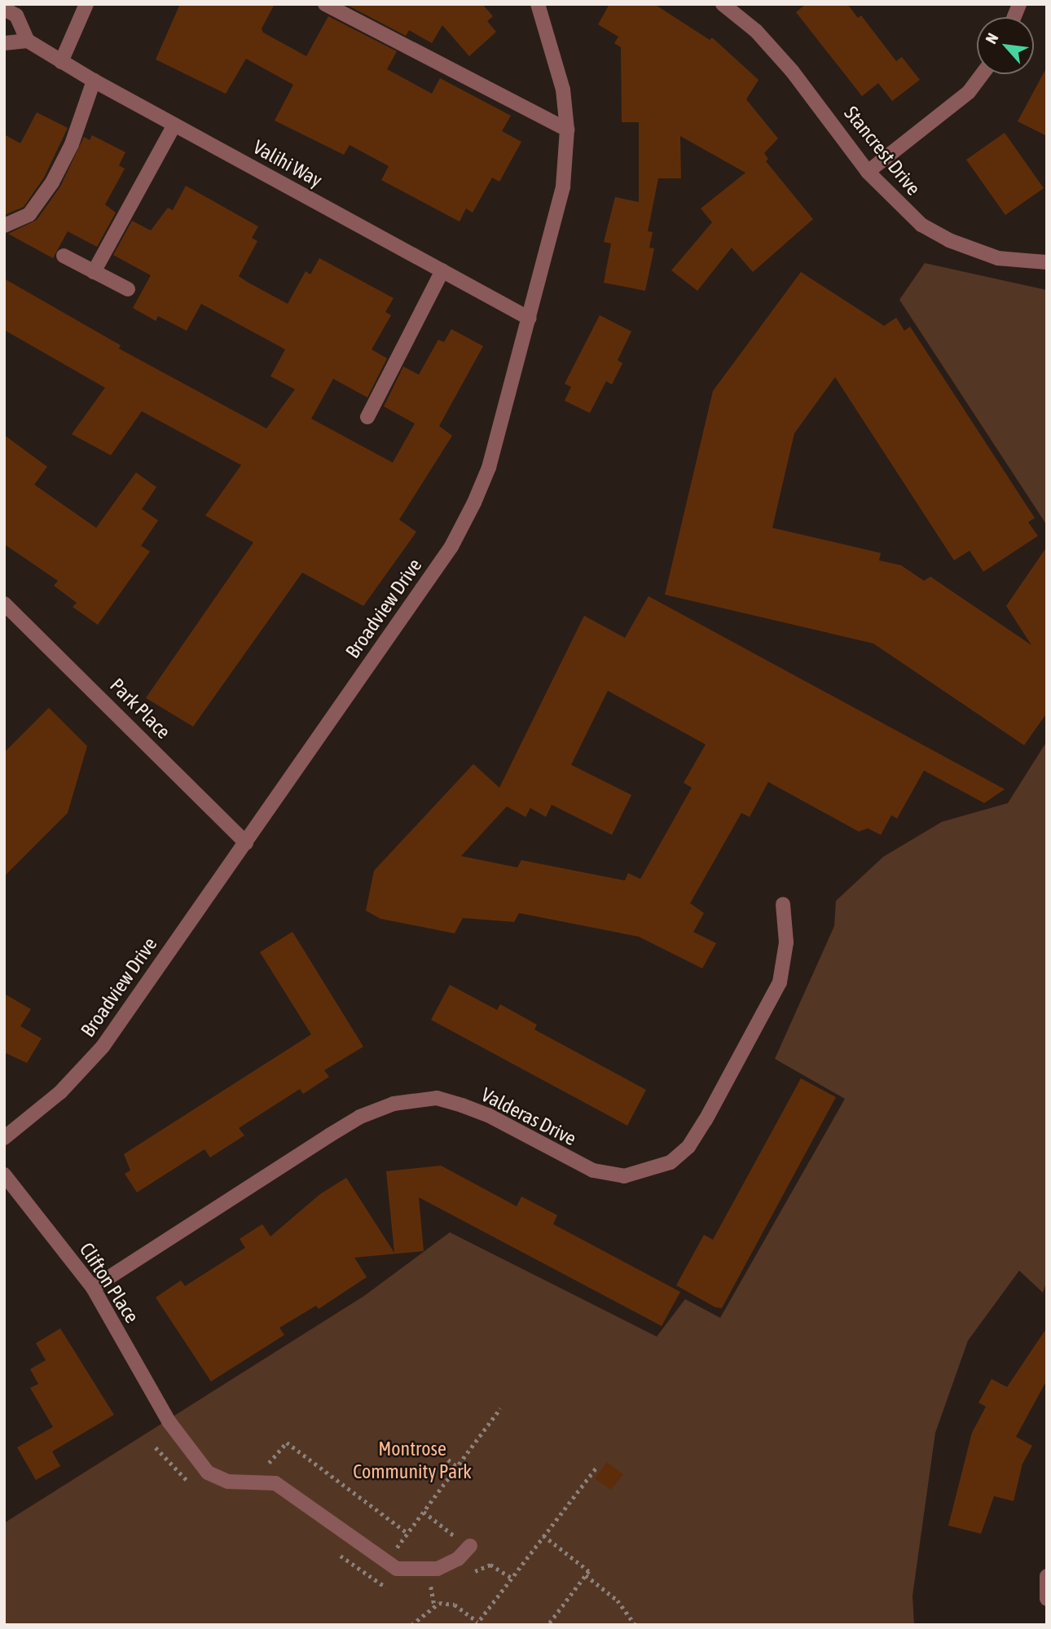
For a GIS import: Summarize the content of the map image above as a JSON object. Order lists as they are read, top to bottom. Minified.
{"streets":{"street":["Stancrest Drive","Valihi Way","Broadview Drive","Park Place","Valderas Drive","Clifton Place"]},"crossings":[["Valihi Way","Broadview Drive"],["Broadview Drive","Park Place"],["Valderas Drive","Clifton Place"]],"parks":["Montrose Community Park"],"north":"top left"}
